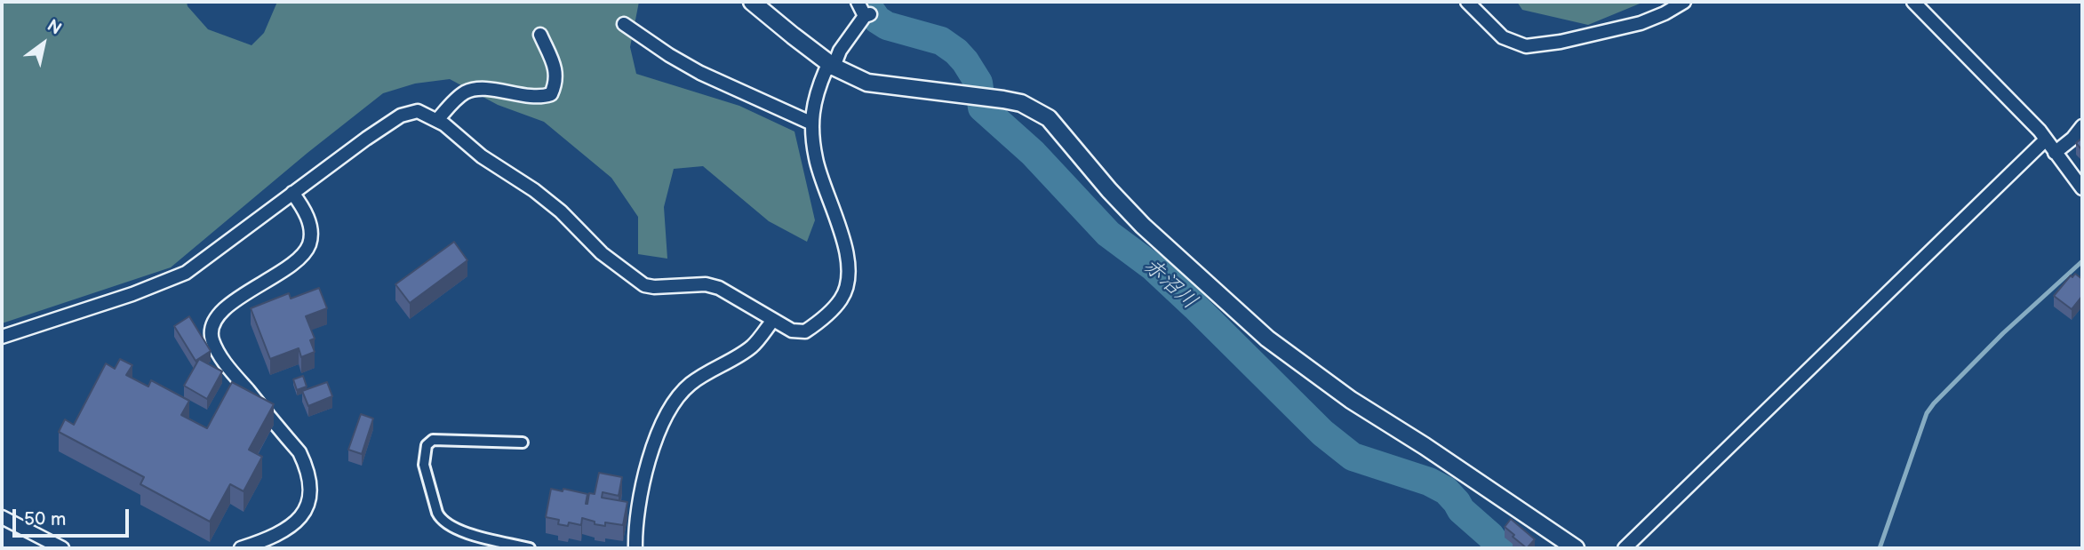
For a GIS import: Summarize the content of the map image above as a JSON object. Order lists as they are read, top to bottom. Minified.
{"water":["赤沼川"],"scale_bar":"50 m","north":"top right"}
